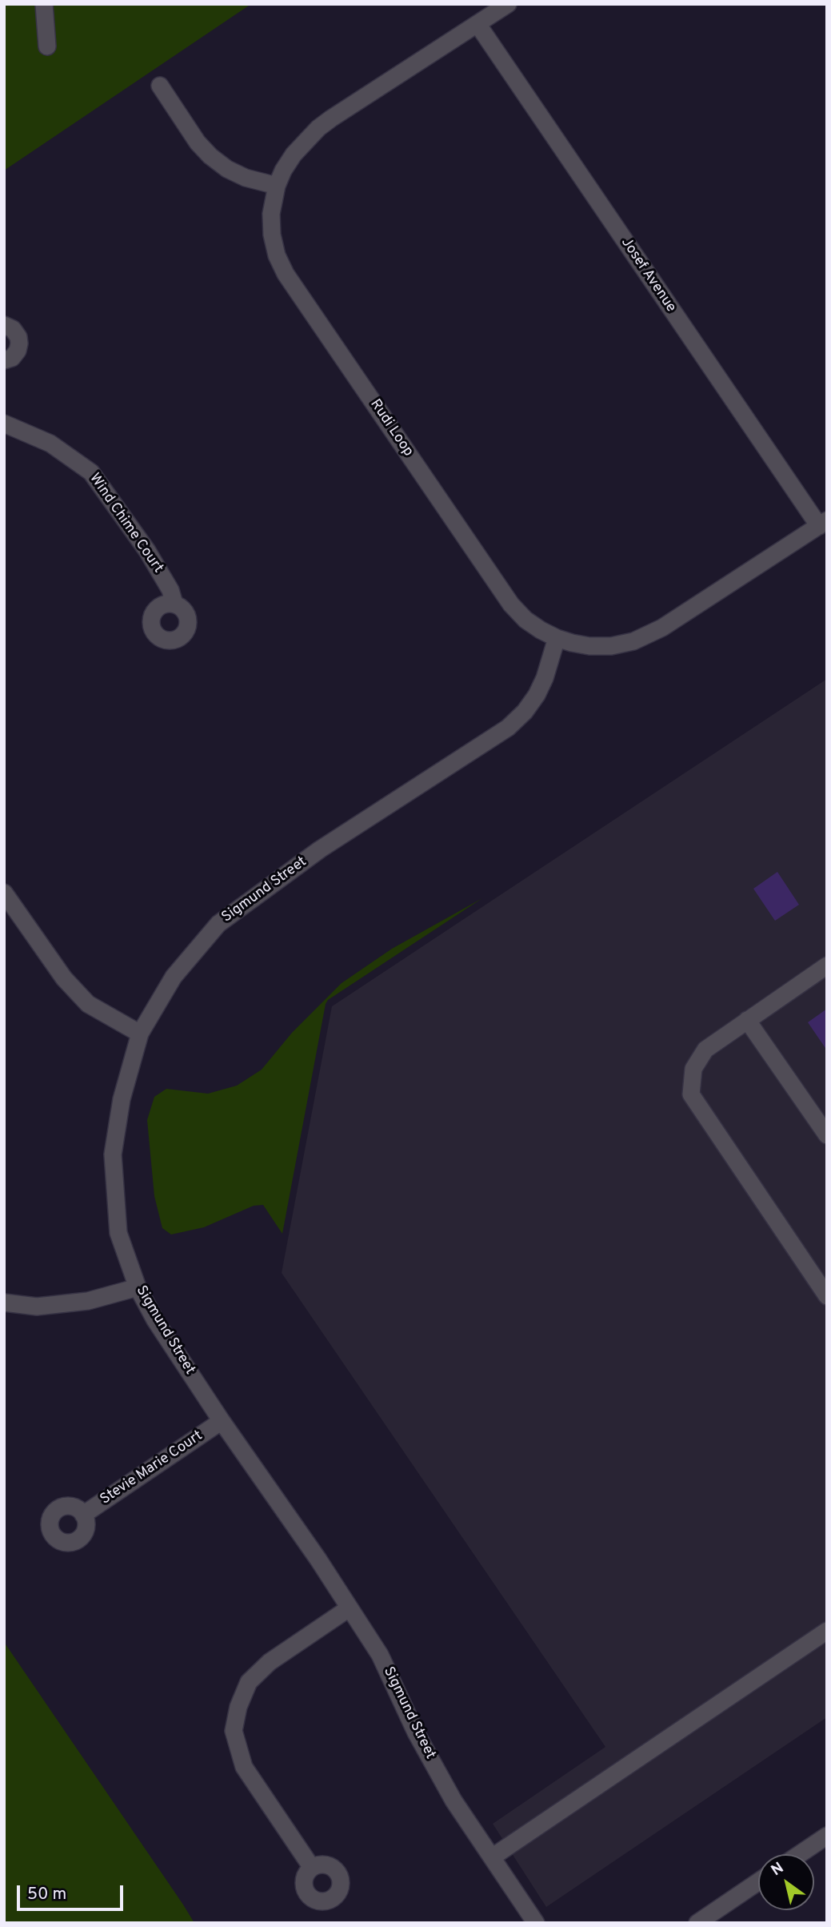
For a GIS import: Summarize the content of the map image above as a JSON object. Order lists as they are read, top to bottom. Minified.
{"streets":{"street":["Josef Avenue","Rudi Loop","Wind Chime Court","Sigmund Street","Stevie Marie Court"]},"crossings":[["Josef Avenue","Rudi Loop"],["Rudi Loop","Sigmund Street"],["Sigmund Street","Stevie Marie Court"]],"scale_bar":"50 m","north":"top left"}
